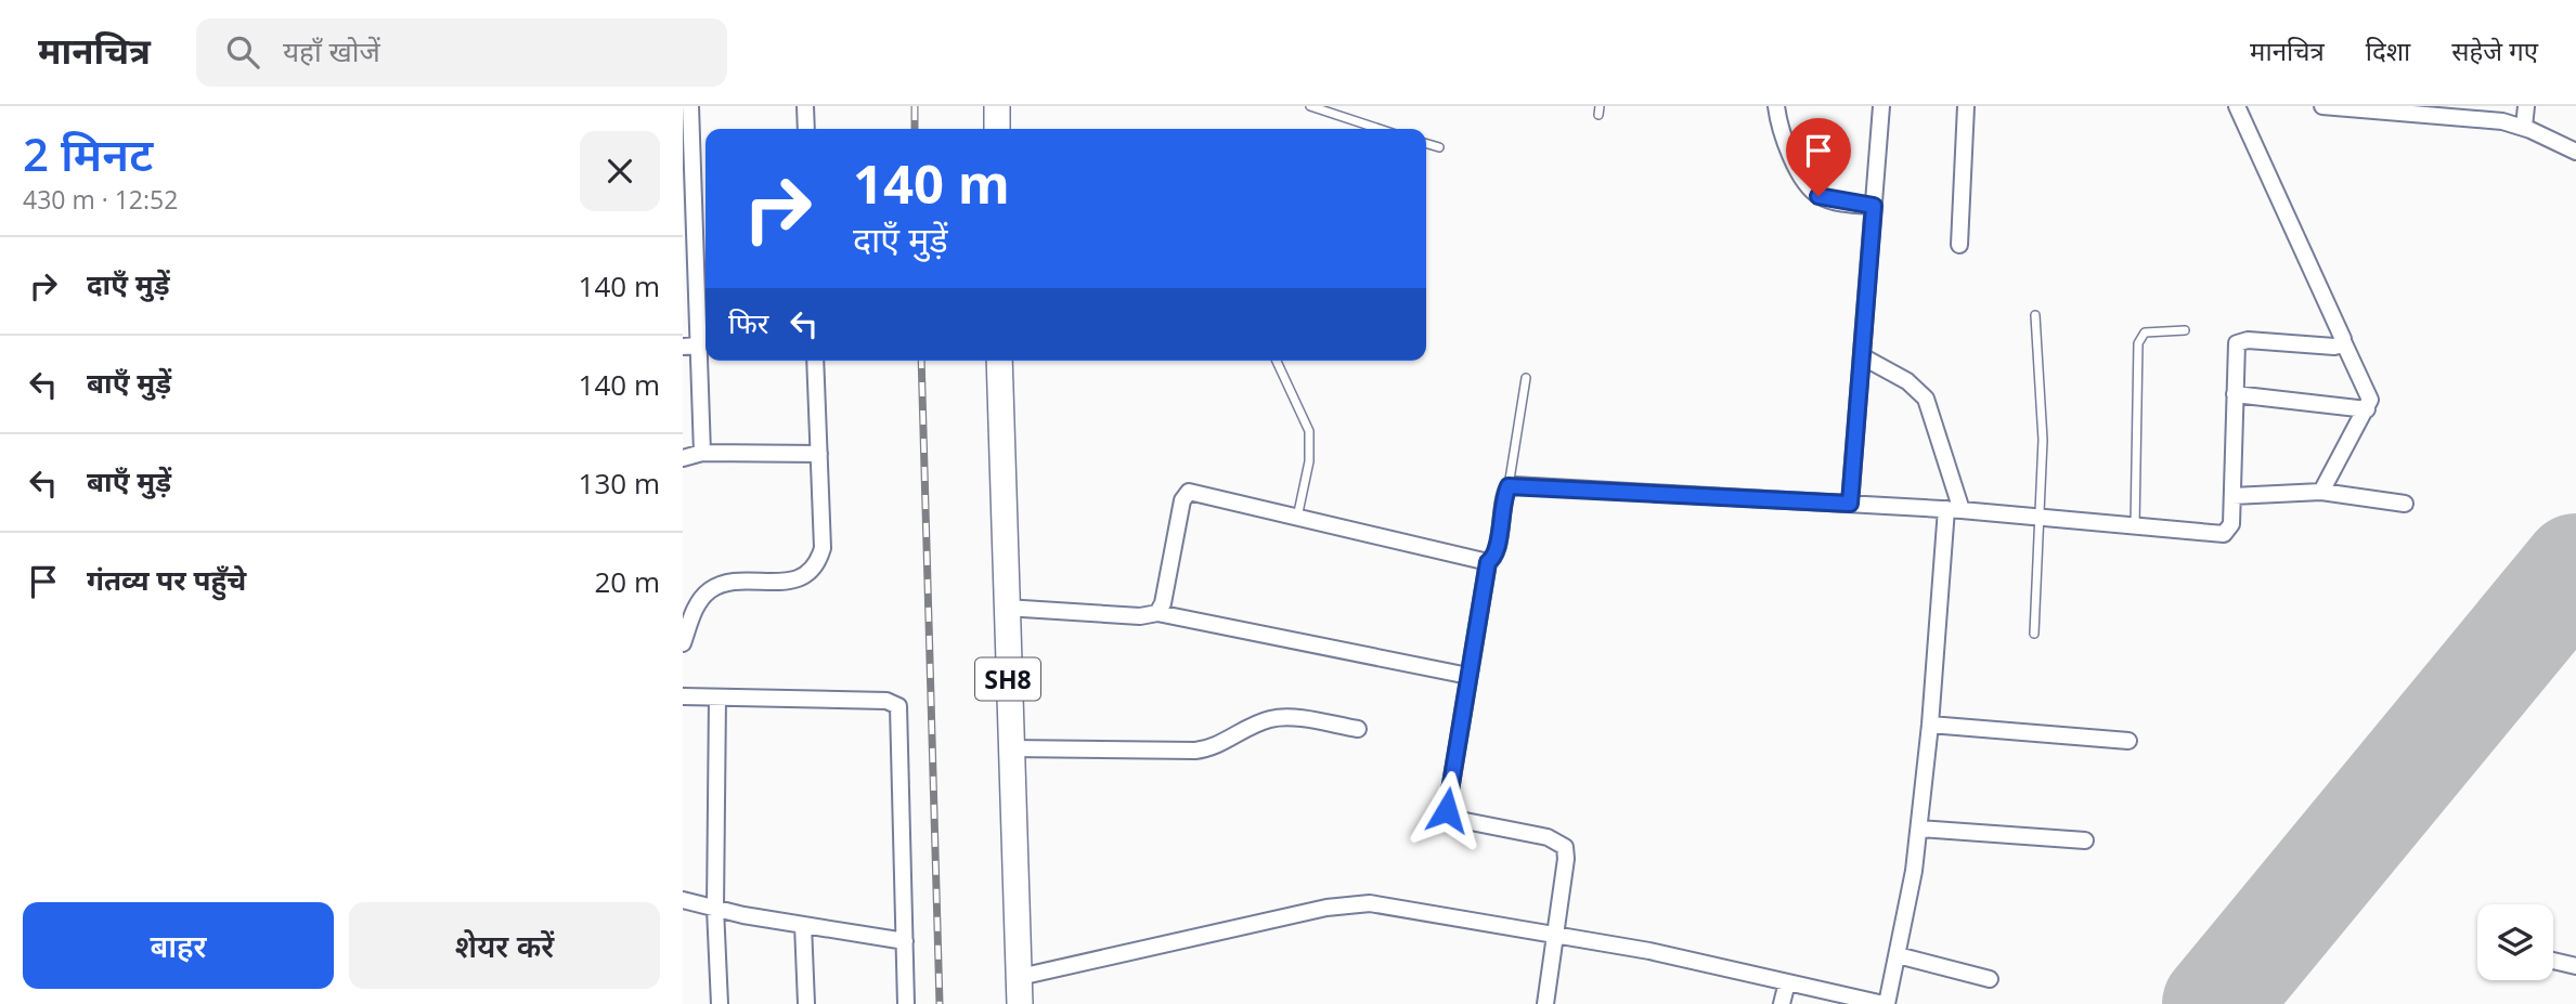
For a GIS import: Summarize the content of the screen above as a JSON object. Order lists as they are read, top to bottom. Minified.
{"streets":{"main road":["SH8"]},"page":{"header":"मानचित्र","search":"यहाँ खोजें","nav":["मानचित्र","दिशा","सहेजे गए"],"heading":["2 मिनट","430 m · 12:52"],"turn":["140 m","दाएँ मुड़ें"],"list":[{"name":"दाएँ मुड़ें","value":"140 m"},{"name":"बाएँ मुड़ें","value":"140 m"},{"name":"बाएँ मुड़ें","value":"130 m"},{"name":"गंतव्य पर पहुँचे","value":"20 m"}],"then":"फिर","buttons":["बाहर","शेयर करें"]}}
